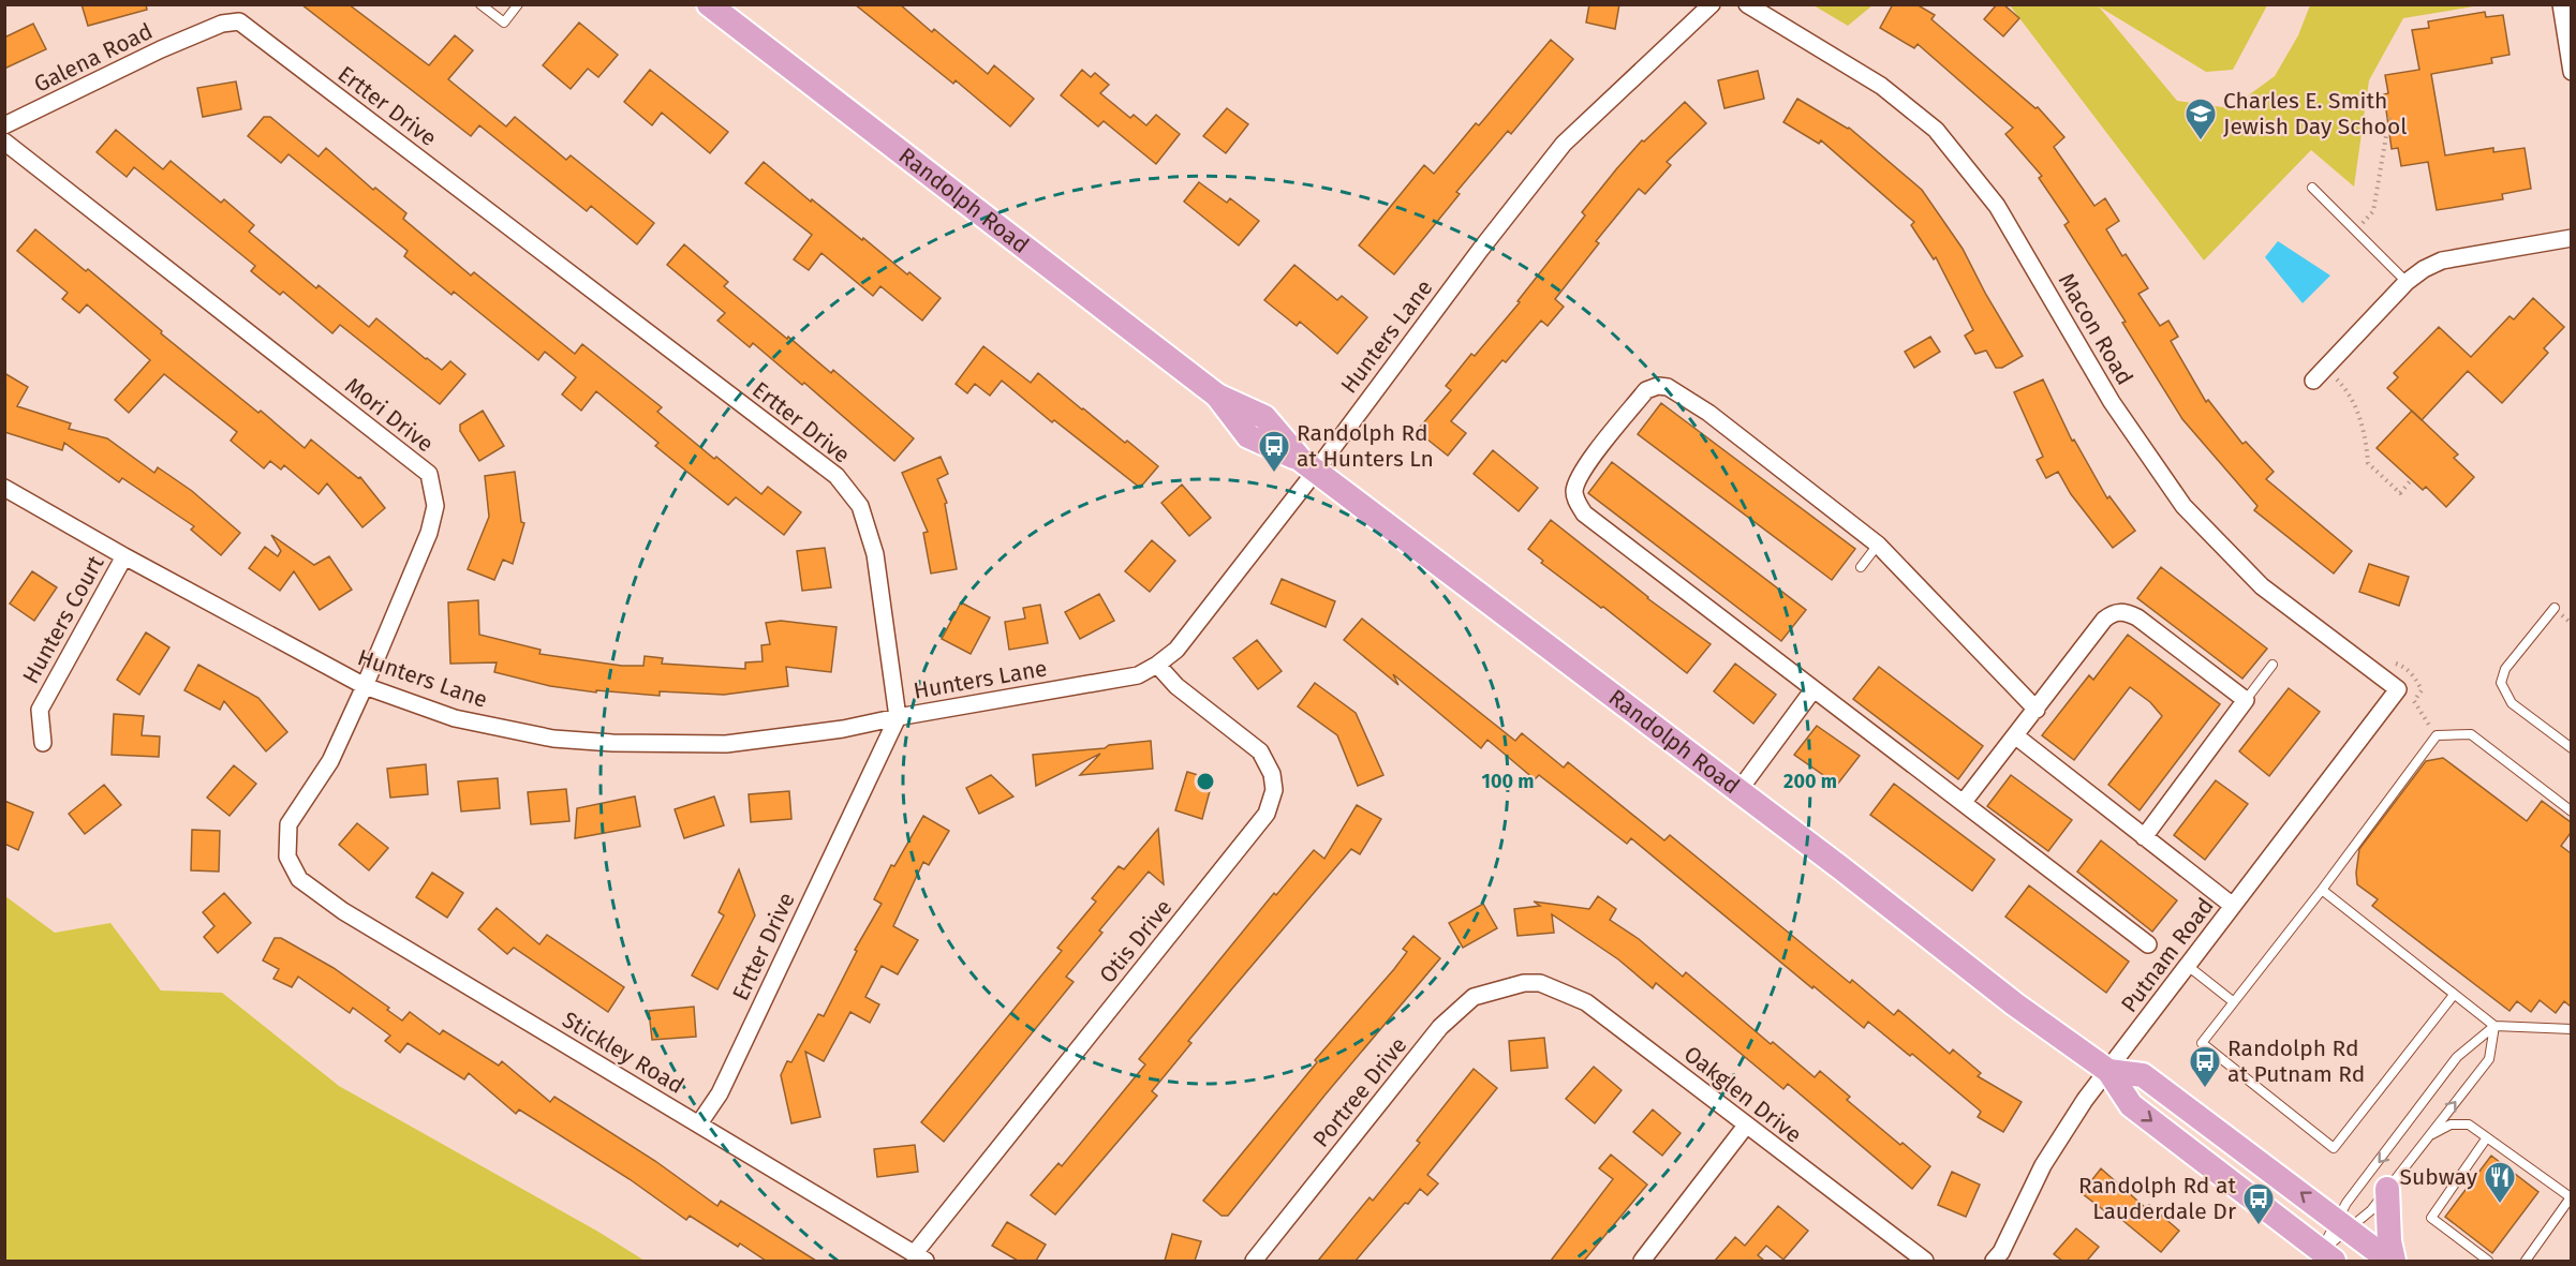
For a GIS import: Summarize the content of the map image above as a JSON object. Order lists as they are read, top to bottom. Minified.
{"streets":{"main road":["Randolph Road"],"street":["Galena Road","Ertter Drive","Macon Road","Hunters Lane","Mori Drive","Hunters Court","Otis Drive","Putnam Road","Stickley Road","Portree Drive","Oakglen Drive"]},"crossings":[["Galena Road","Ertter Drive"],["Ertter Drive","Hunters Lane"],["Ertter Drive","Stickley Road"],["Randolph Road","Hunters Lane"],["Randolph Road","Putnam Road"],["Macon Road","Putnam Road"],["Hunters Lane","Mori Drive"],["Hunters Lane","Hunters Court"],["Hunters Lane","Otis Drive"],["Mori Drive","Stickley Road"],["Otis Drive","Stickley Road"],["Portree Drive","Oakglen Drive"]],"places":{"school or university":["Charles E. Smith Jewish Day School"],"bus stop":["Randolph Rd at Hunters Ln","Randolph Rd at Putnam Rd","Randolph Rd at Lauderdale Dr"],"restaurant":["Subway"]},"rings":["100 m","200 m"]}
